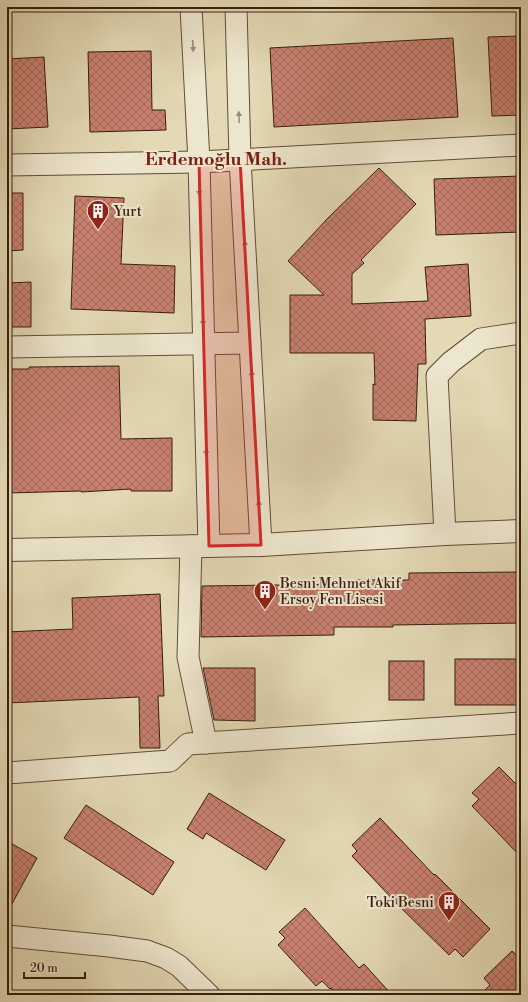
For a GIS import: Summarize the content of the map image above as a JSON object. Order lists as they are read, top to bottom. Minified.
{"districts":["Erdemoğlu Mah."],"places":{"building":["Yurt","Besni Mehmet Akif Ersoy Fen Lisesi","Toki Besni"]},"scale_bar":"20 m"}
